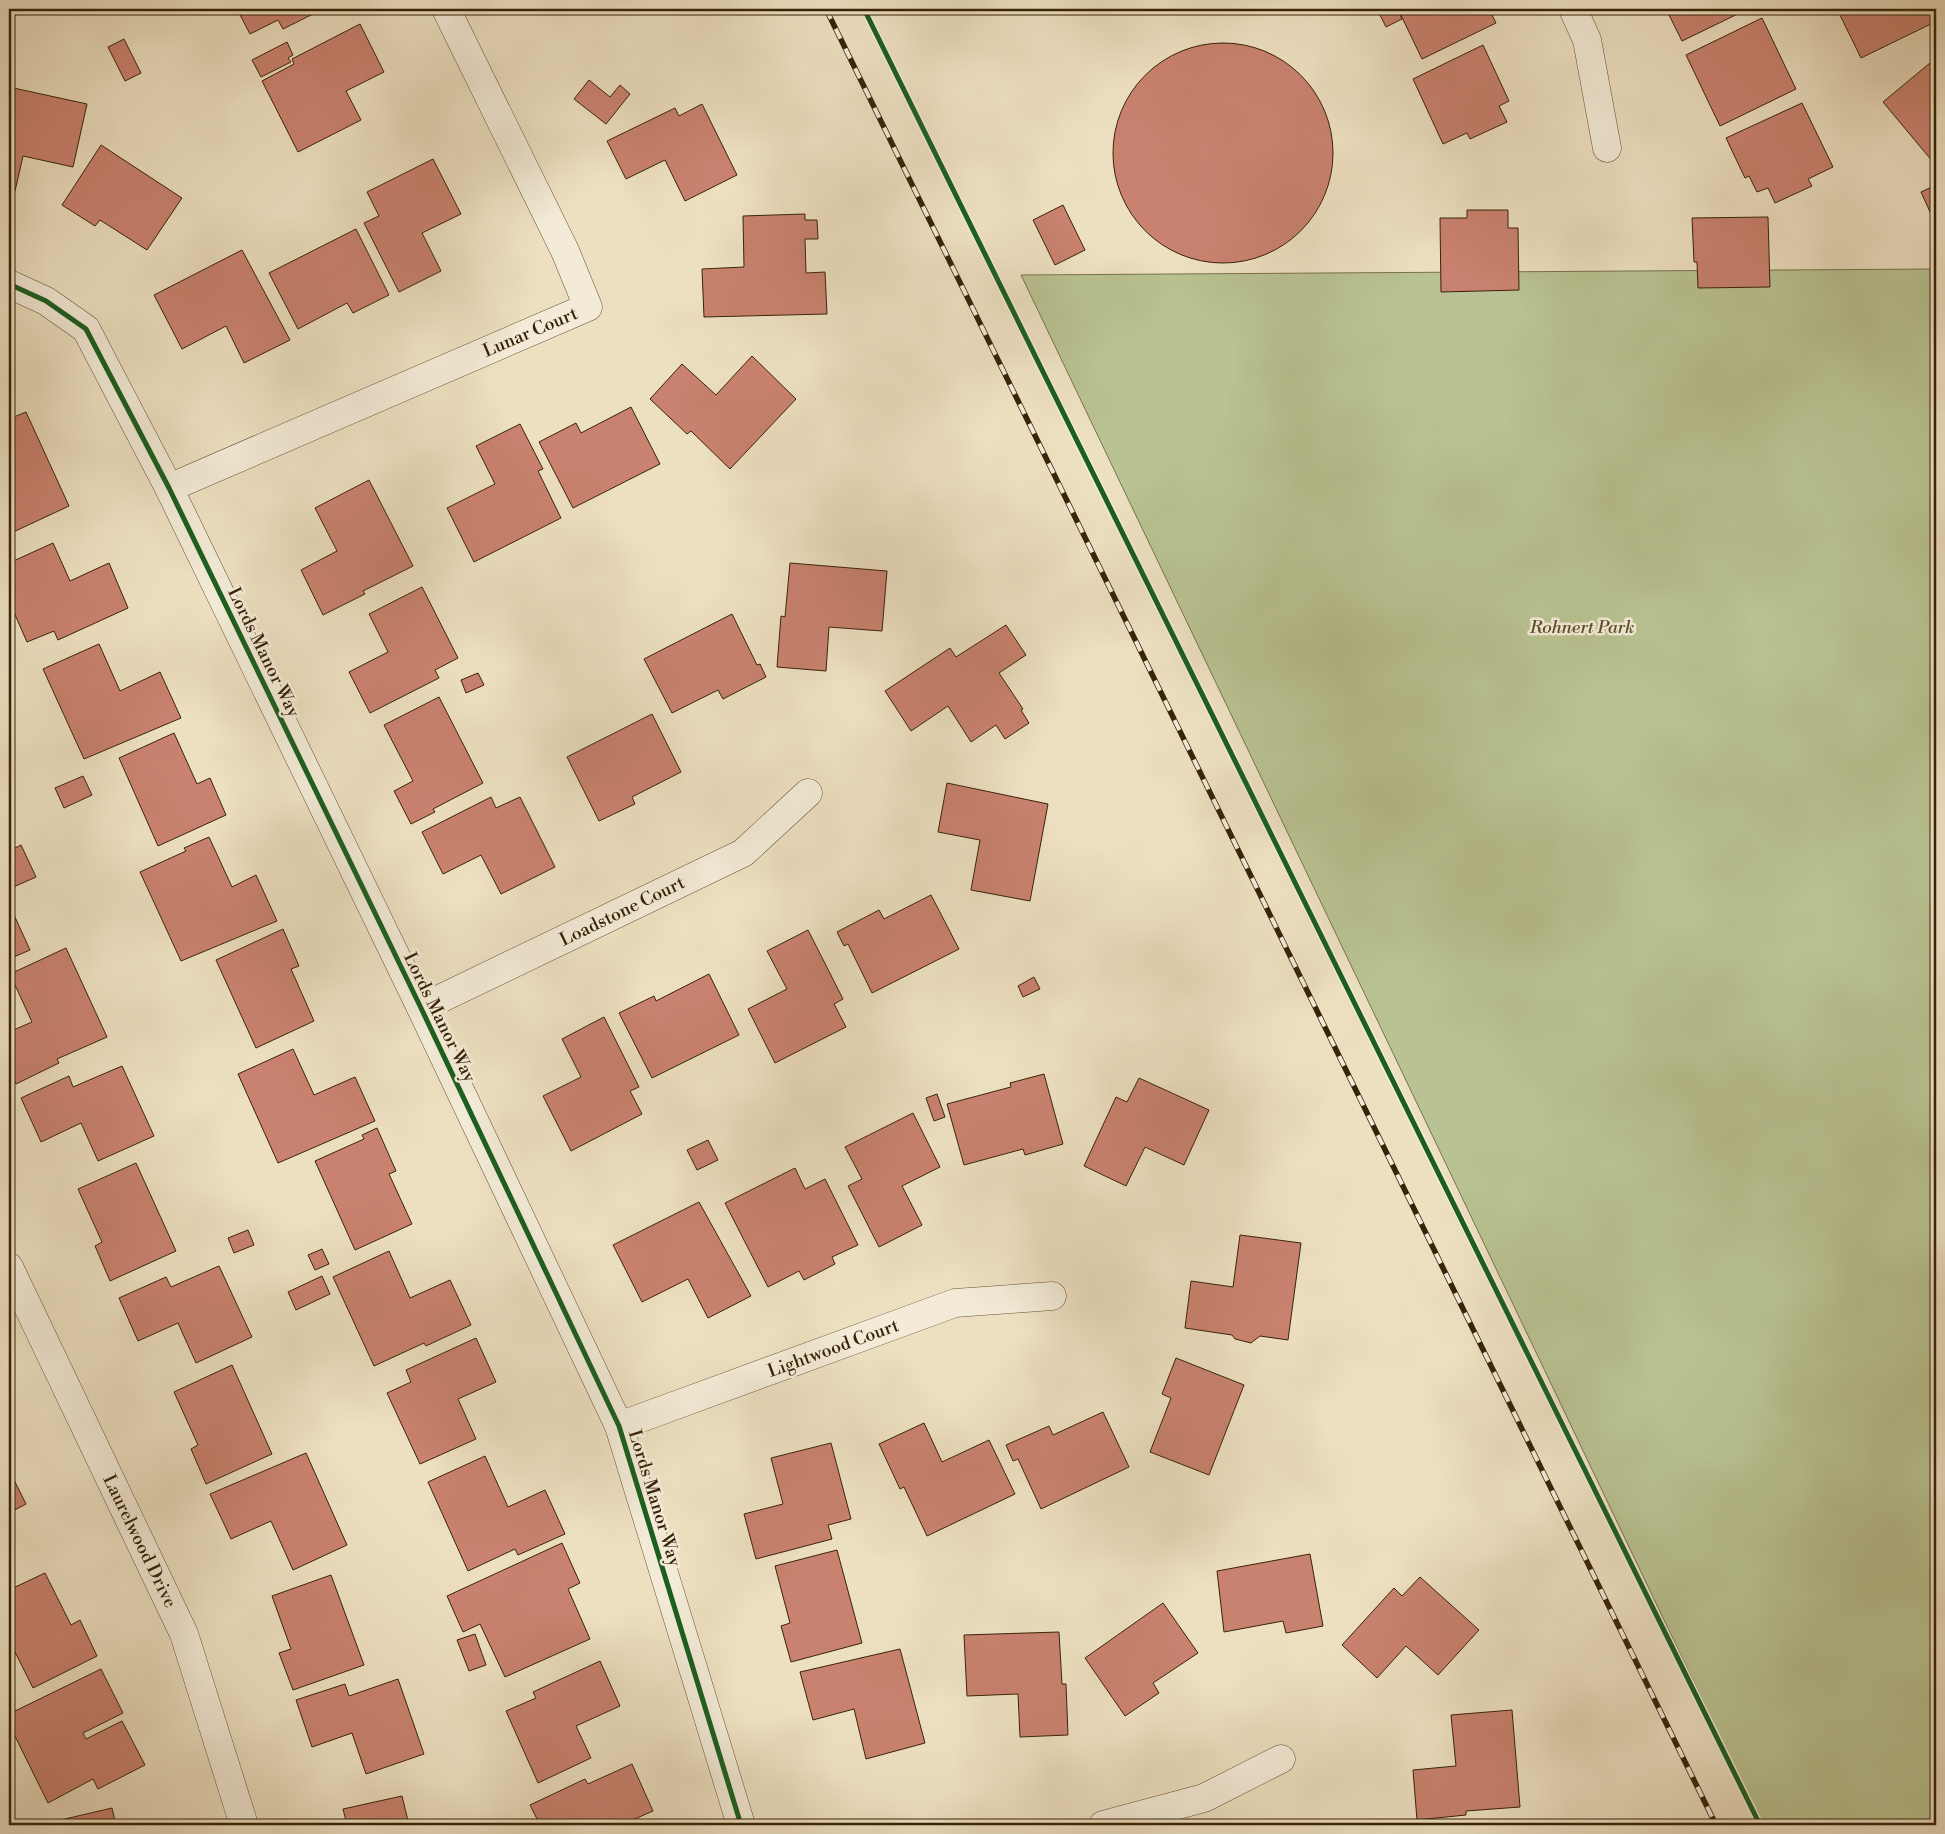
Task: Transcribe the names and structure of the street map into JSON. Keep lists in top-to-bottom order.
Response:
{
  "streets": {
    "street": [
      "Lunar Court",
      "Lords Manor Way",
      "Loadstone Court",
      "Lightwood Court",
      "Laurelwood Drive"
    ]
  },
  "crossings": [
    ["Lunar Court", "Lords Manor Way"],
    ["Lords Manor Way", "Loadstone Court"],
    ["Lords Manor Way", "Lightwood Court"]
  ],
  "parks": ["Rohnert Park"]
}
